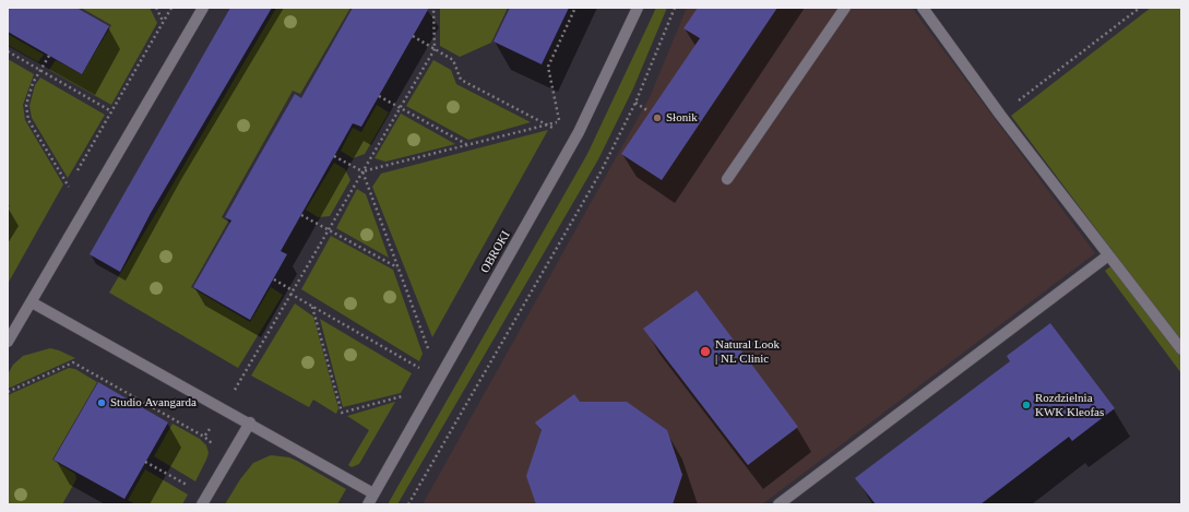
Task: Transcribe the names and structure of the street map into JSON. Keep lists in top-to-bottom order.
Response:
{
  "streets": {
    "street": ["OBROKI"]
  },
  "places": [
    "Słonik",
    "Natural Look | NL Clinic",
    "Studio Avangarda",
    "Rozdzielnia KWK Kleofas"
  ]
}
